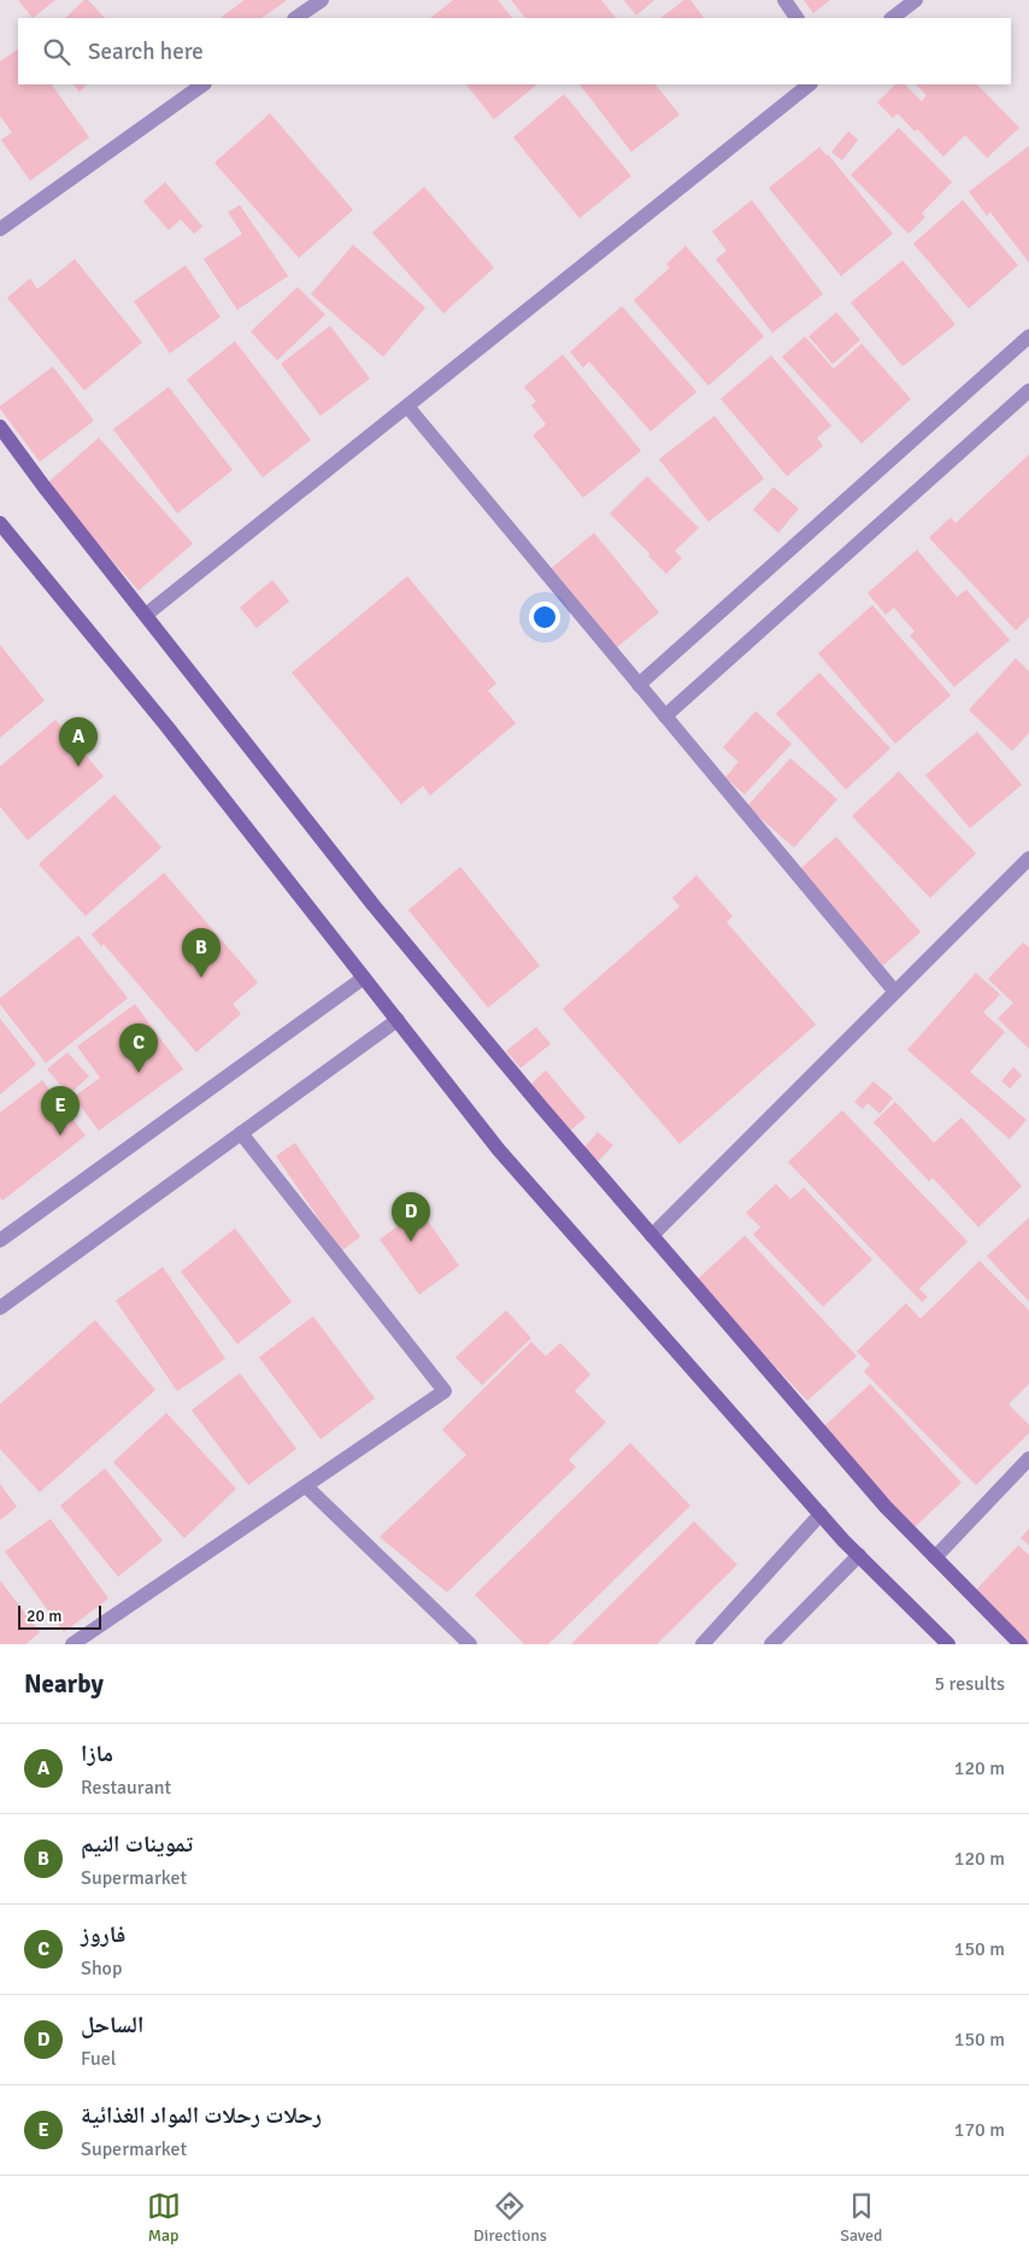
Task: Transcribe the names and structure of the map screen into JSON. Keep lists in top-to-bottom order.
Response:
{
  "scale_bar": "20 m",
  "page": {
    "search": "Search here",
    "pins": [
      "A",
      "B",
      "C",
      "E",
      "D"
    ],
    "scale": "20 m",
    "heading": ["Nearby", "5 results"],
    "list": [
      {
        "mark": "A",
        "name": "مازا",
        "note": "Restaurant",
        "value": "120 m"
      },
      {
        "mark": "B",
        "name": "تموينات النيم",
        "note": "Supermarket",
        "value": "120 m"
      },
      {
        "mark": "C",
        "name": "فاروز",
        "note": "Shop",
        "value": "150 m"
      },
      {
        "mark": "D",
        "name": "الساحل",
        "note": "Fuel",
        "value": "150 m"
      },
      {
        "mark": "E",
        "name": "رحلات رحلات المواد الغذائية",
        "note": "Supermarket",
        "value": "170 m"
      }
    ],
    "nav": ["Map", "Directions", "Saved"]
  }
}
